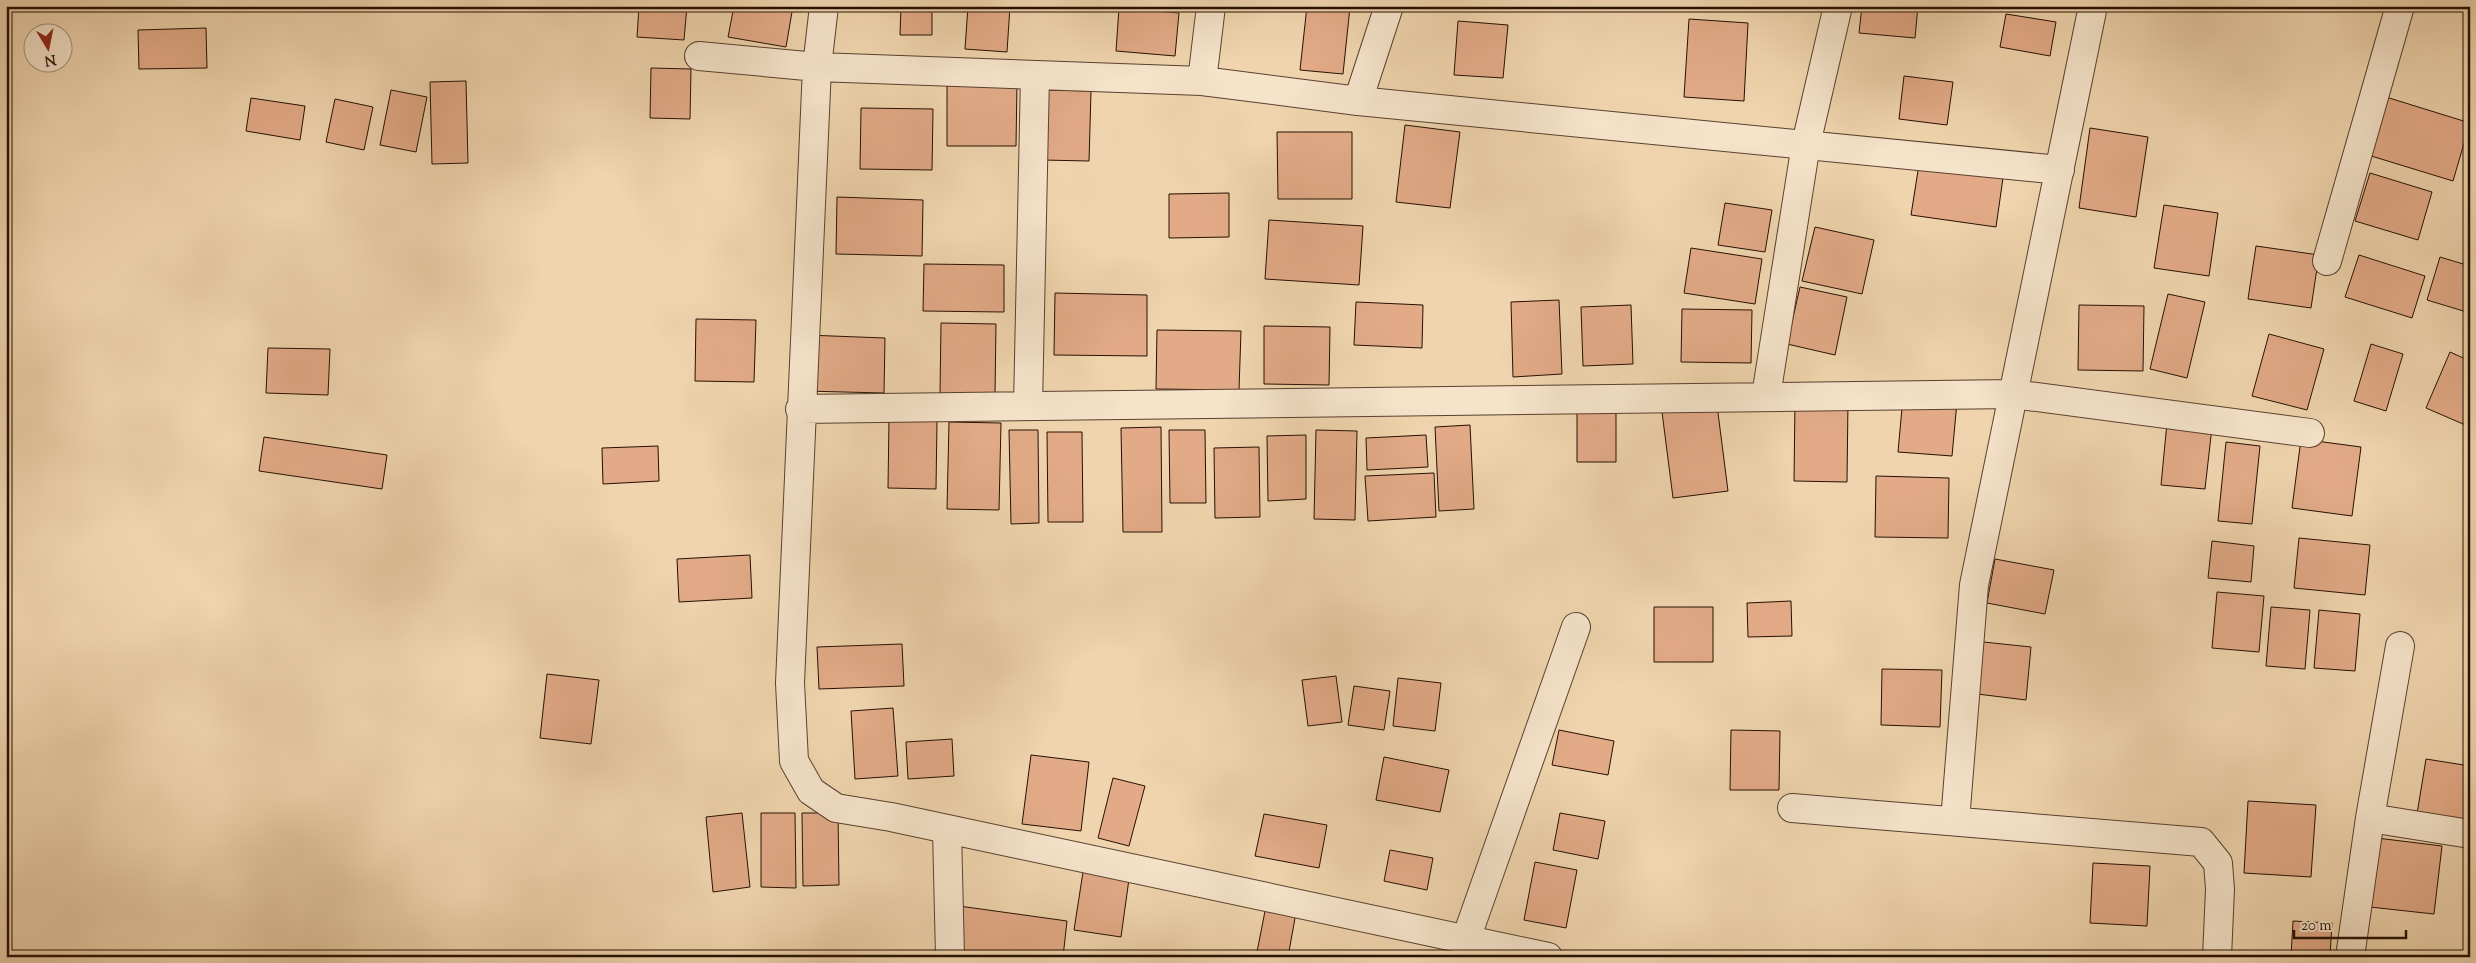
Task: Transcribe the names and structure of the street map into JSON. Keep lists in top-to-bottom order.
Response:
{
  "scale_bar": "20 m",
  "north": "bottom"
}
